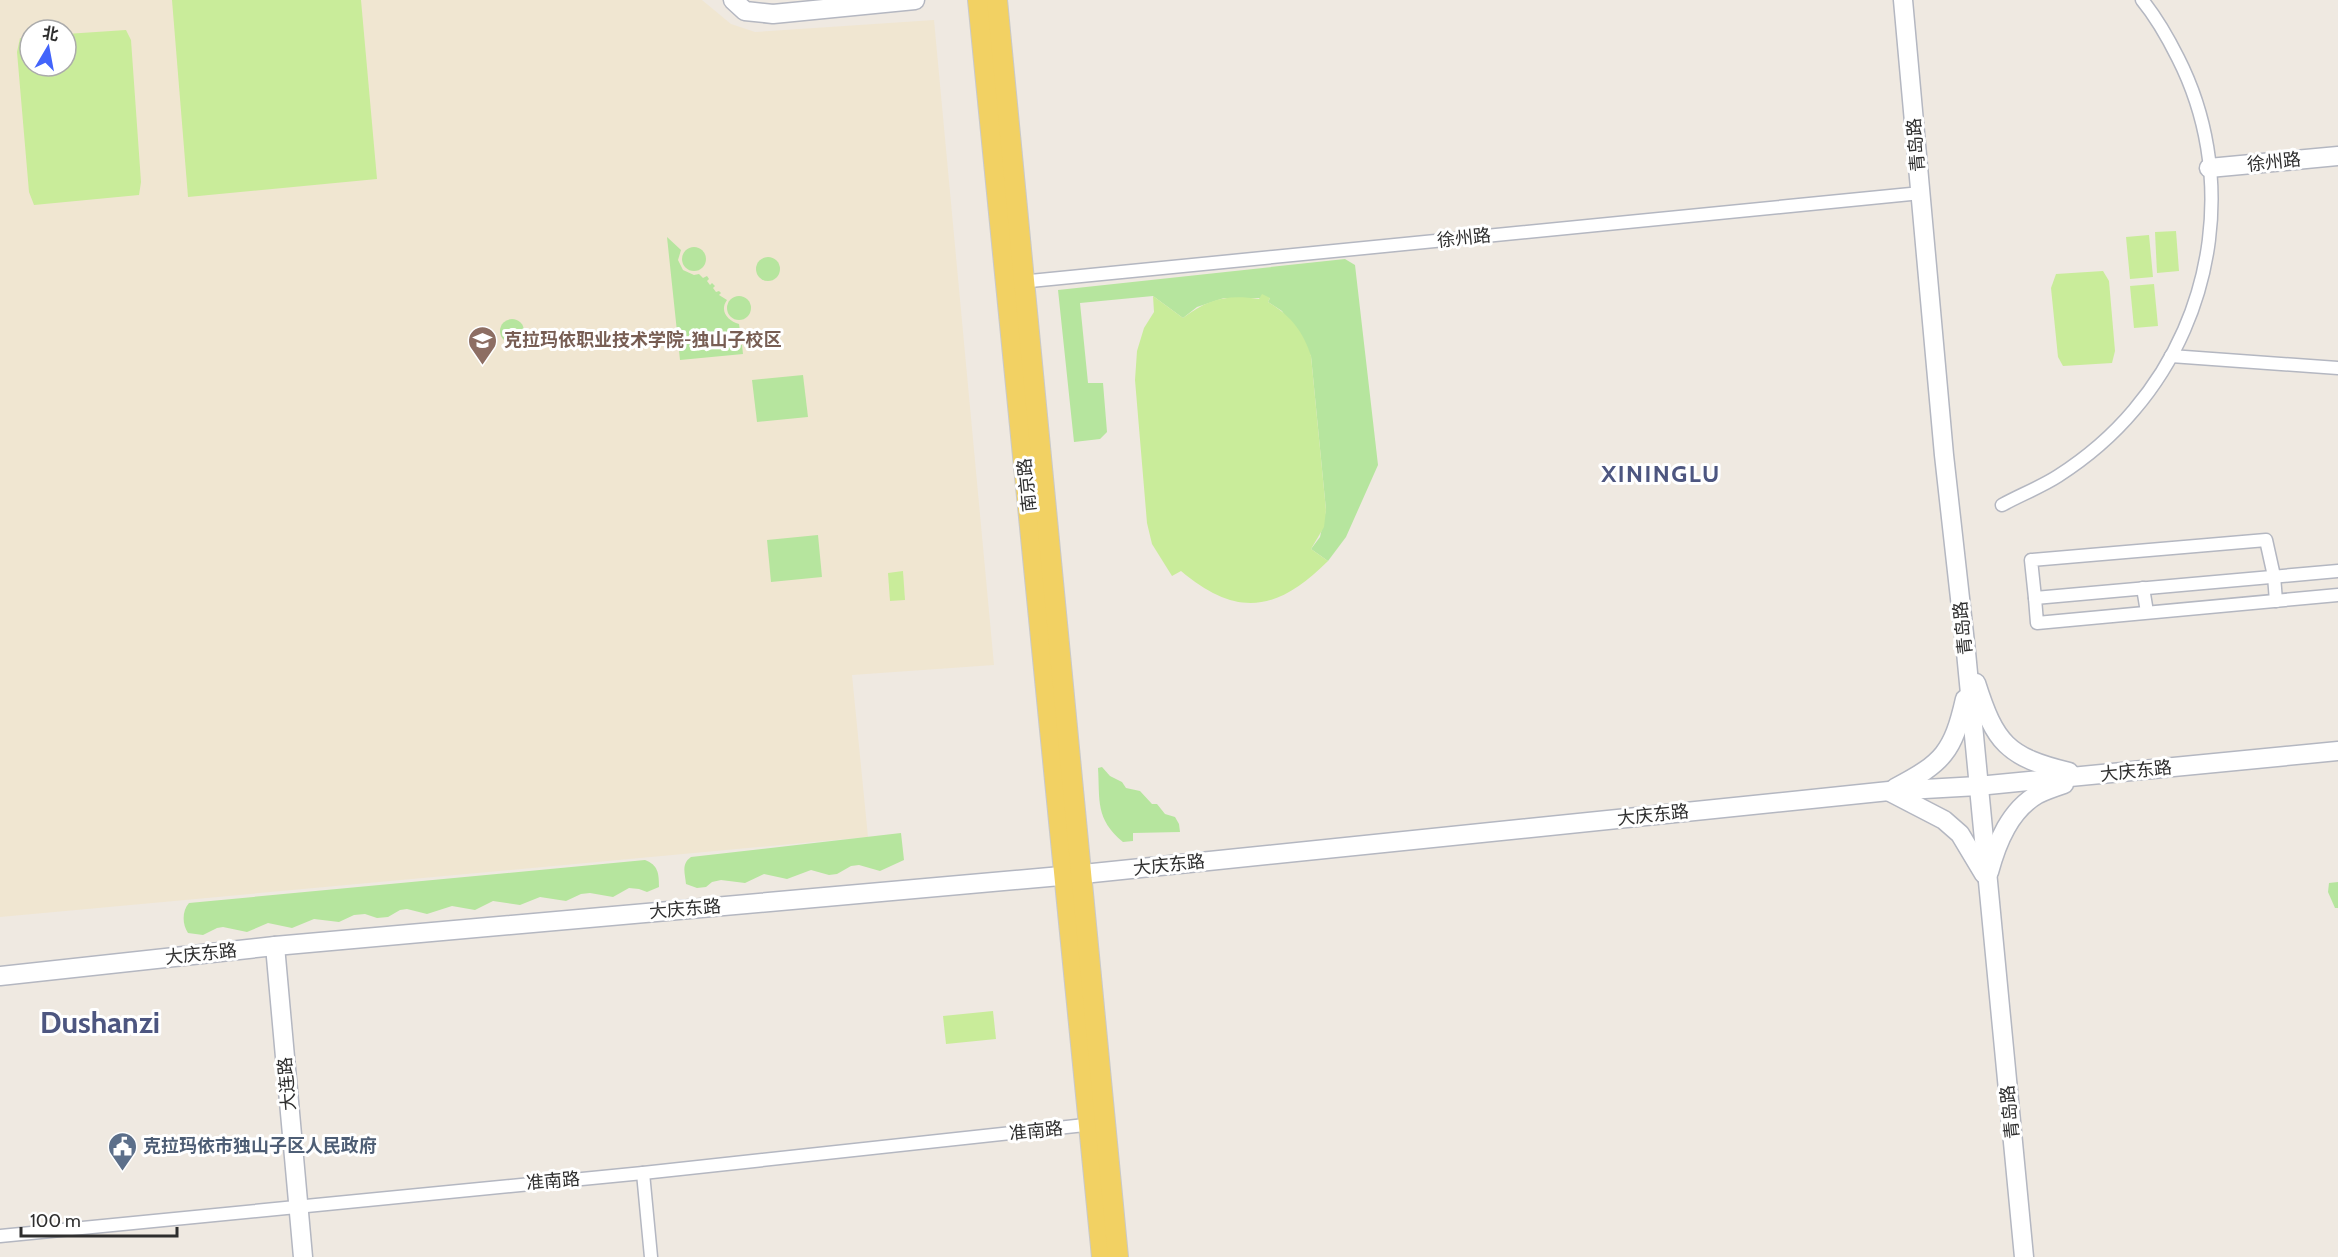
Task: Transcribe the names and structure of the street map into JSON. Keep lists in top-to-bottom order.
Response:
{
  "streets": {
    "main road": ["南京路"],
    "street": [
      "青岛路",
      "徐州路",
      "大庆东路",
      "大连路",
      "准南路"
    ]
  },
  "crossings": [
    ["青岛路", "徐州路"],
    ["青岛路", "大庆东路"],
    ["徐州路", "南京路"],
    ["南京路", "大庆东路"],
    ["南京路", "准南路"],
    ["大庆东路", "大连路"],
    ["大连路", "准南路"]
  ],
  "districts": ["XININGLU", "Dushanzi"],
  "places": {
    "school or university": ["克拉玛依职业技术学院-独山子校区"],
    "public building": ["克拉玛依市独山子区人民政府"]
  },
  "scale_bar": "100 m",
  "north": "top"
}
